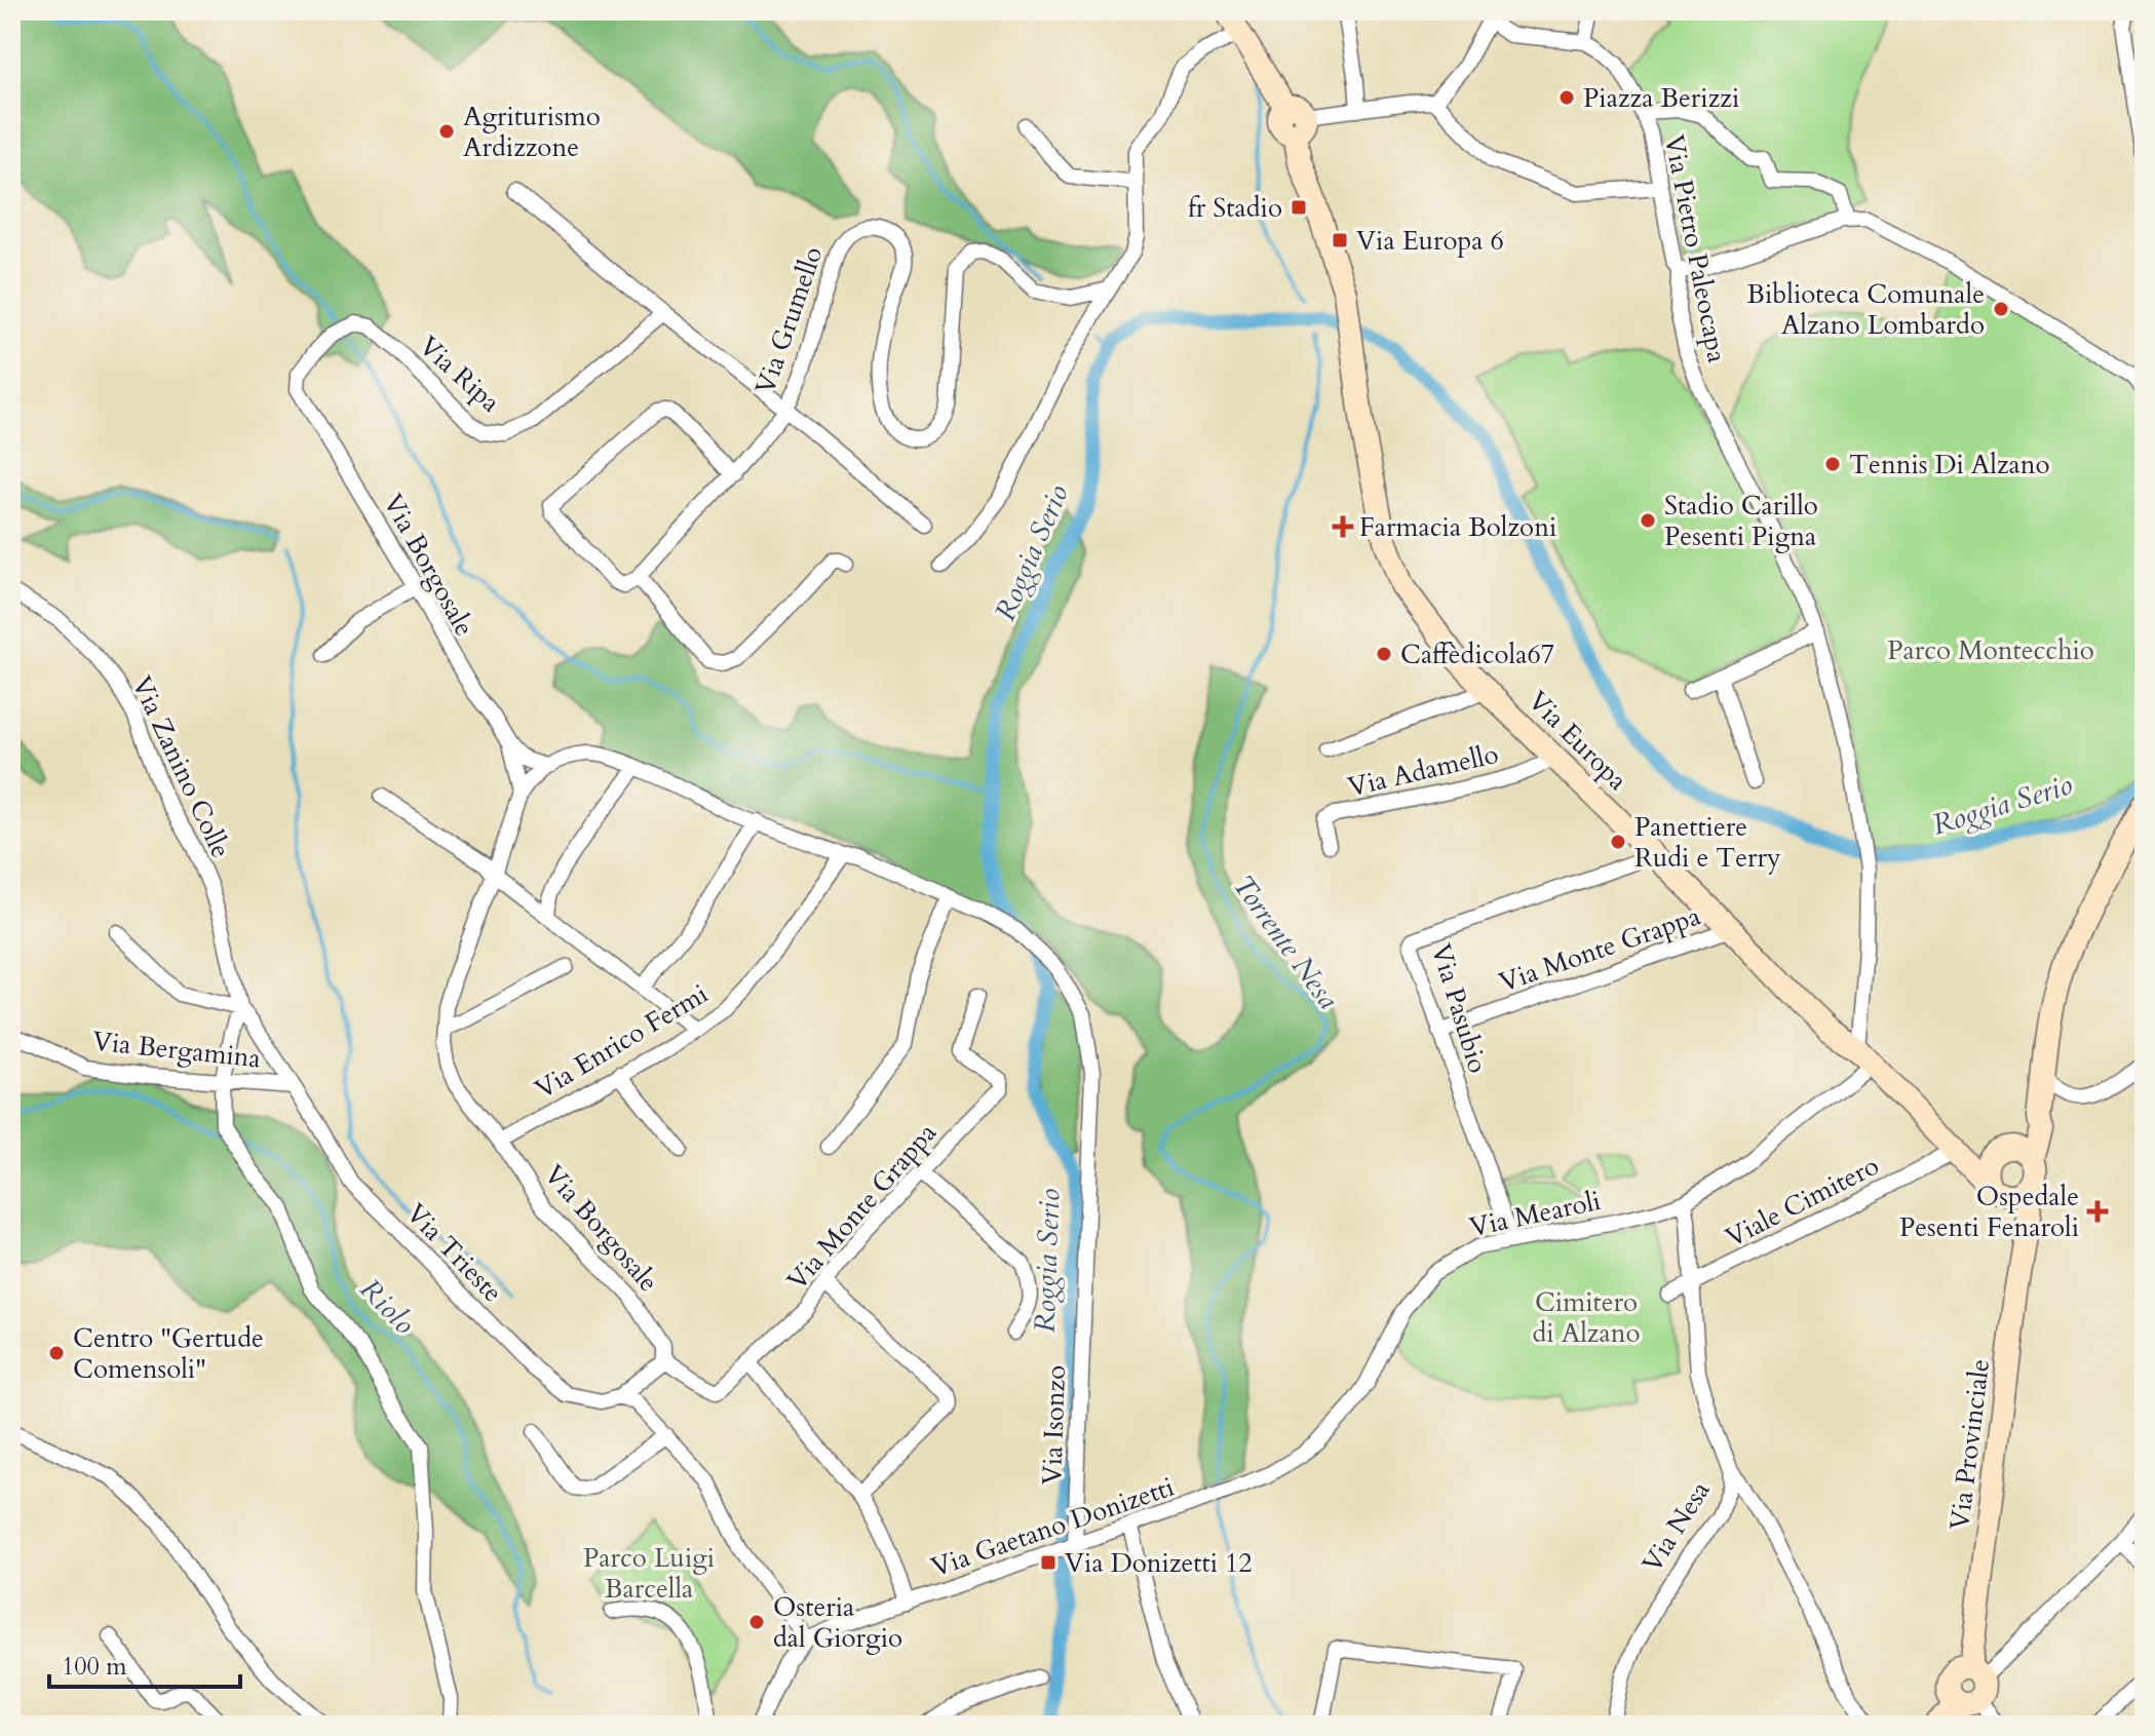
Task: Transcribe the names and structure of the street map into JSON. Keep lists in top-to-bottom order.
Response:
{
  "streets": {
    "street": [
      "Via Pietro Paleocapa",
      "Via Grumello",
      "Via Ripa",
      "Via Borgosale",
      "Via Europa",
      "Via Zanino Colle",
      "Via Adamello",
      "Via Monte Grappa",
      "Via Pasubio",
      "Via Enrico Fermi",
      "Via Bergamina",
      "Viale Cimitero",
      "Via Mearoli",
      "Via Trieste",
      "Via Isonzo",
      "Via Provinciale",
      "Via Gaetano Donizetti",
      "Via Nesa"
    ]
  },
  "crossings": [
    ["Via Pietro Paleocapa", "Via Europa"],
    ["Via Pietro Paleocapa", "Via Mearoli"],
    ["Via Ripa", "Via Borgosale"],
    ["Via Borgosale", "Via Monte Grappa"],
    ["Via Borgosale", "Via Enrico Fermi"],
    ["Via Europa", "Via Adamello"],
    ["Via Europa", "Via Monte Grappa"],
    ["Via Europa", "Via Pasubio"],
    ["Via Europa", "Viale Cimitero"],
    ["Via Europa", "Via Mearoli"],
    ["Via Europa", "Via Provinciale"],
    ["Via Zanino Colle", "Via Bergamina"],
    ["Via Zanino Colle", "Via Trieste"],
    ["Via Monte Grappa", "Via Pasubio"],
    ["Via Pasubio", "Via Mearoli"],
    ["Via Bergamina", "Via Trieste"],
    ["Viale Cimitero", "Via Nesa"],
    ["Via Mearoli", "Via Gaetano Donizetti"],
    ["Via Mearoli", "Via Nesa"],
    ["Via Isonzo", "Via Gaetano Donizetti"]
  ],
  "water": ["Roggia Serio", "Torrente Nesa", "Riolo"],
  "parks": ["Parco Montecchio", "Cimitero di Alzano", "Parco Luigi Barcella"],
  "places": {
    "other": [
      "Piazza Berizzi",
      "Agriturismo Ardizzone",
      "Biblioteca Comunale Alzano Lombardo",
      "Tennis Di Alzano",
      "Stadio Carillo Pesenti Pigna",
      "Caffèdicola67",
      "Panettiere Rudi e Terry",
      "Centro \"Gertude Comensoli\"",
      "Osteria dal Giorgio"
    ],
    "transit": ["fr Stadio", "Via Europa 6", "Via Donizetti 12"],
    "health": ["Farmacia Bolzoni", "Ospedale Pesenti Fenaroli"]
  },
  "scale_bar": "100 m"
}
